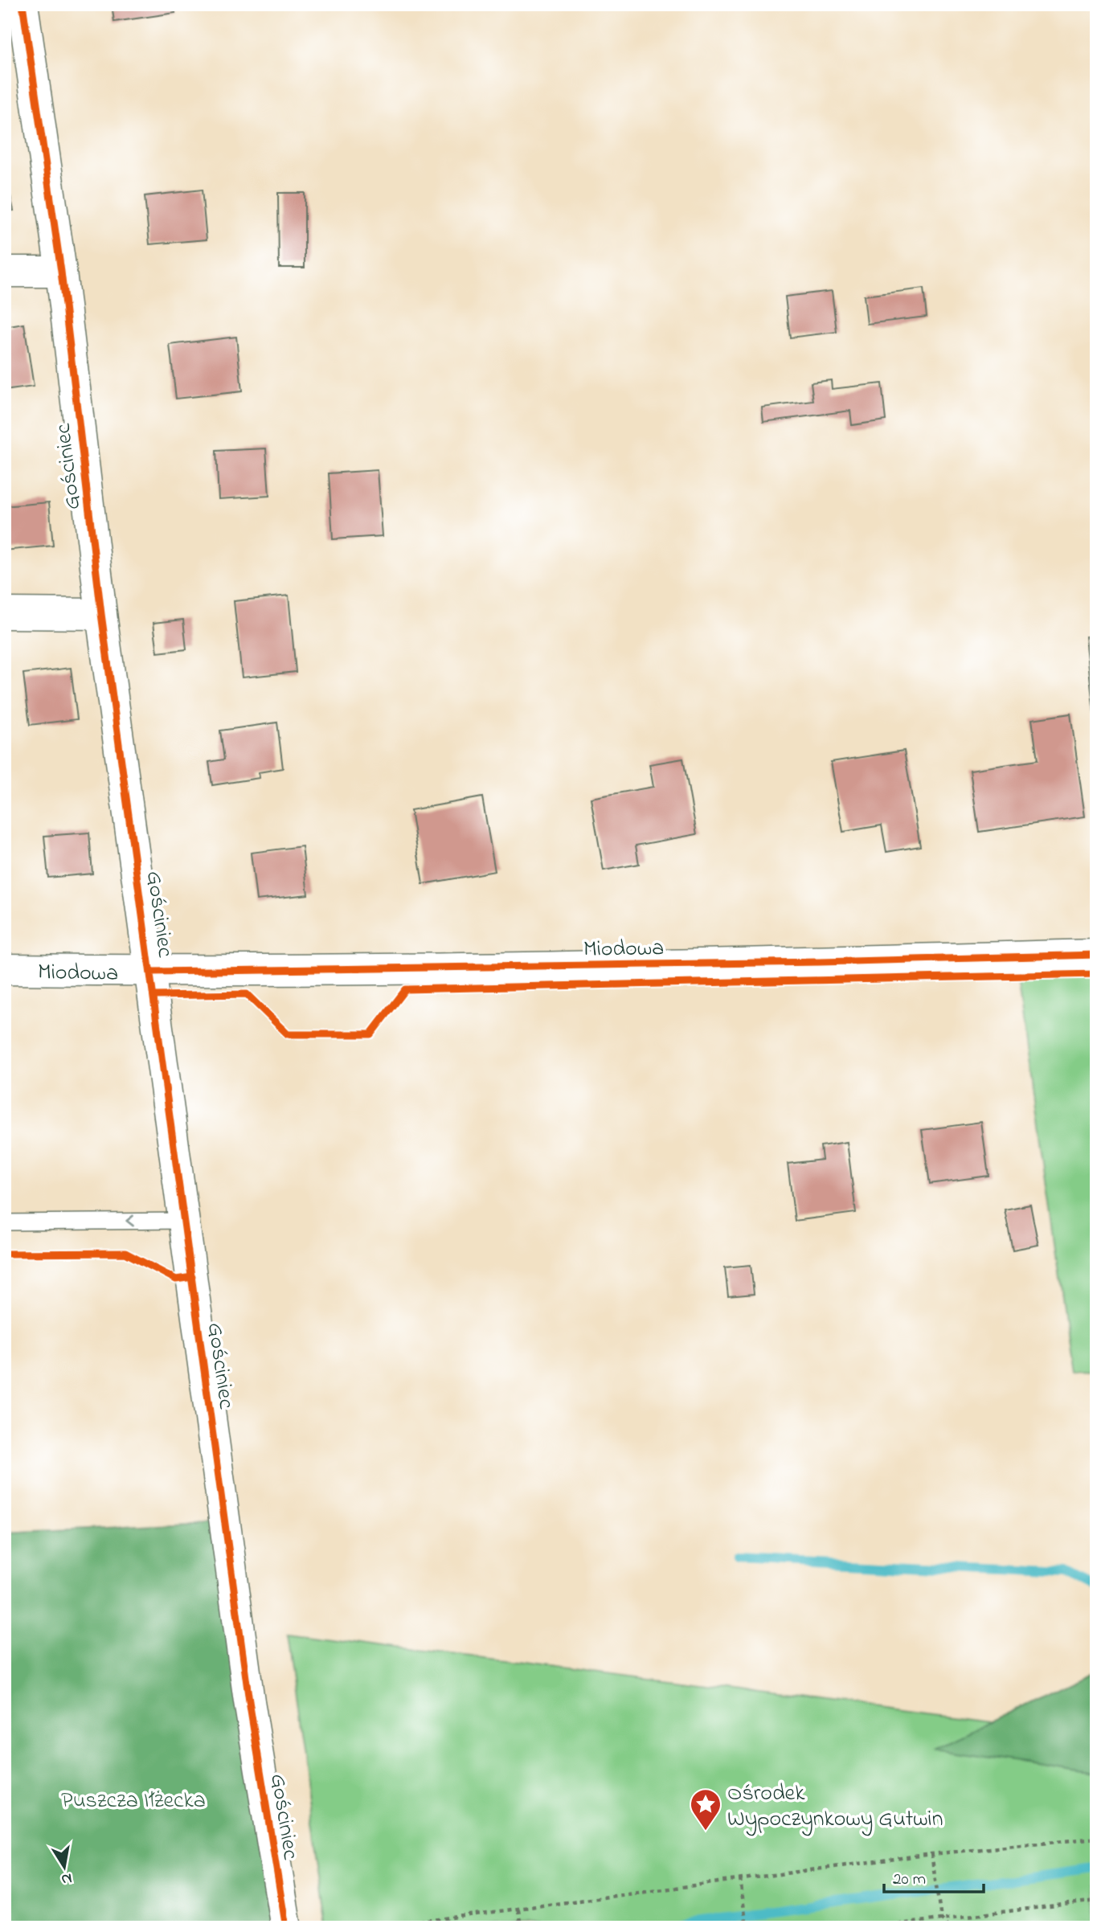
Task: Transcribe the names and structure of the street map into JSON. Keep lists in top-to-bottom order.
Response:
{
  "streets": {
    "street": ["Gościniec", "Miodowa"]
  },
  "crossings": [
    ["Gościniec", "Miodowa"]
  ],
  "parks": ["Puszcza Iłżecka"],
  "places": {
    "place": ["Ośrodek Wypoczynkowy Gutwin"]
  },
  "scale_bar": "20 m",
  "north": "bottom"
}
